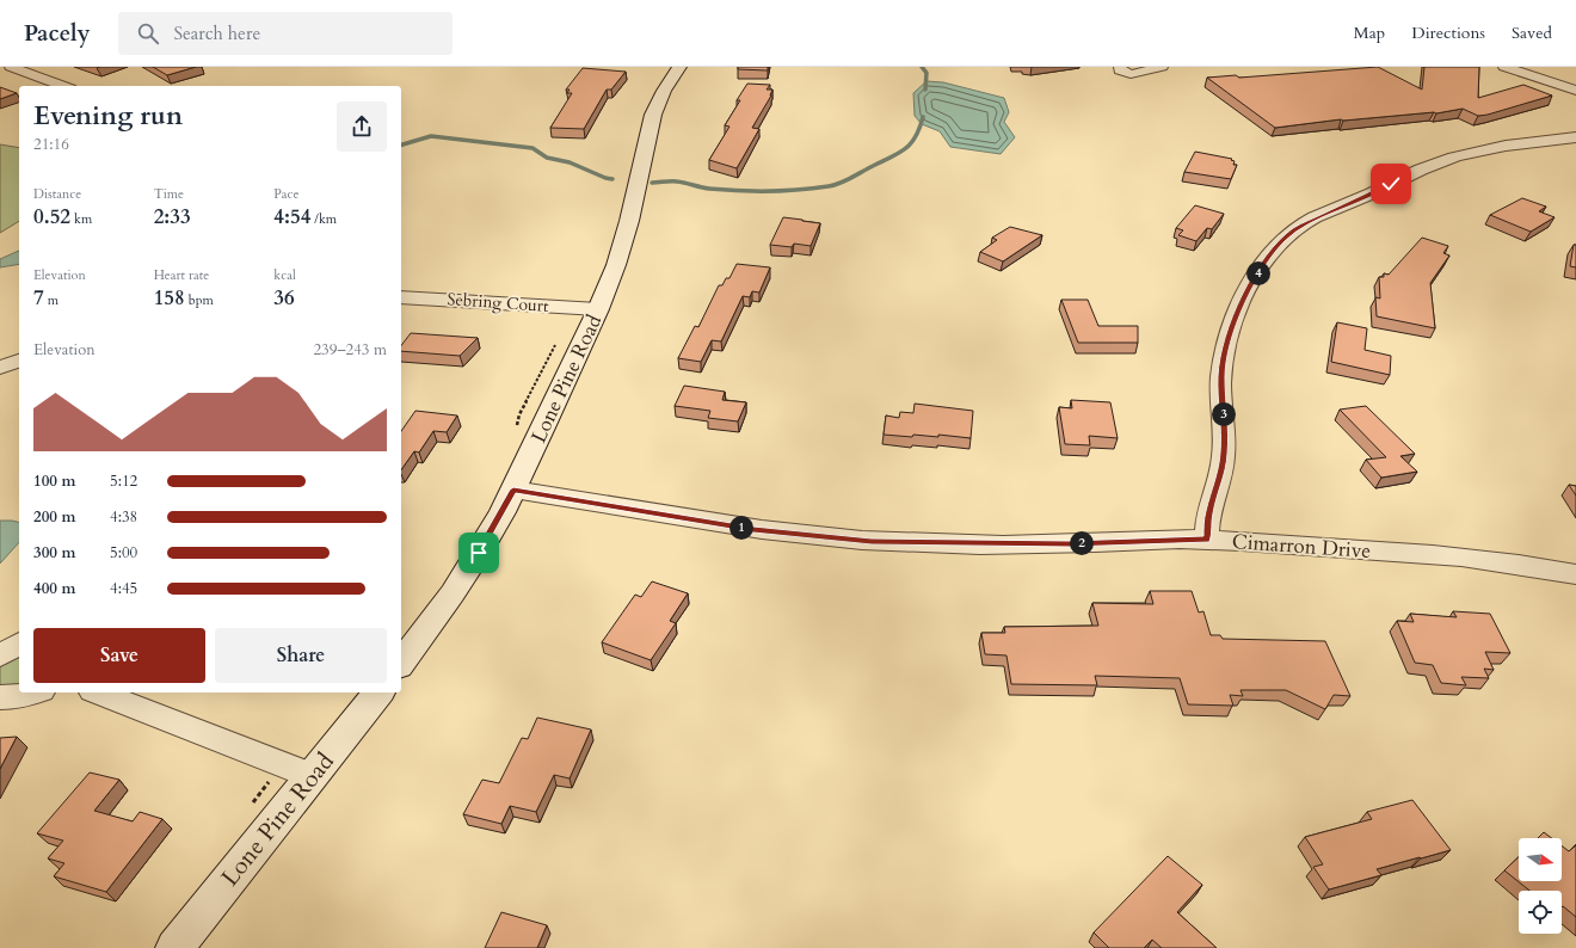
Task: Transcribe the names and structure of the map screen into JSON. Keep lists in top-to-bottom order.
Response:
{
  "streets": {
    "street": ["Sebring Court", "Lone Pine Road", "Cimarron Drive"]
  },
  "crossings": [
    ["Sebring Court", "Lone Pine Road"],
    ["Lone Pine Road", "Cimarron Drive"]
  ],
  "north": "right",
  "page": {
    "header": "Pacely",
    "search": "Search here",
    "nav": ["Map", "Directions", "Saved"],
    "heading": ["Evening run", "21:16"],
    "stats": [
      ["Distance", "0.52 km"],
      ["Time", "2:33"],
      ["Pace", "4:54 /km"],
      ["Elevation", "7 m"],
      ["Heart rate", "158 bpm"],
      ["kcal", "36"]
    ],
    "pins": [
      "4",
      "3",
      "1",
      "2"
    ],
    "chart": ["Elevation", "239–243 m"],
    "list": [
      {
        "name": "100 m",
        "note": "5:12"
      },
      {
        "name": "200 m",
        "note": "4:38"
      },
      {
        "name": "300 m",
        "note": "5:00"
      },
      {
        "name": "400 m",
        "note": "4:45"
      }
    ],
    "buttons": ["Save", "Share"]
  }
}
